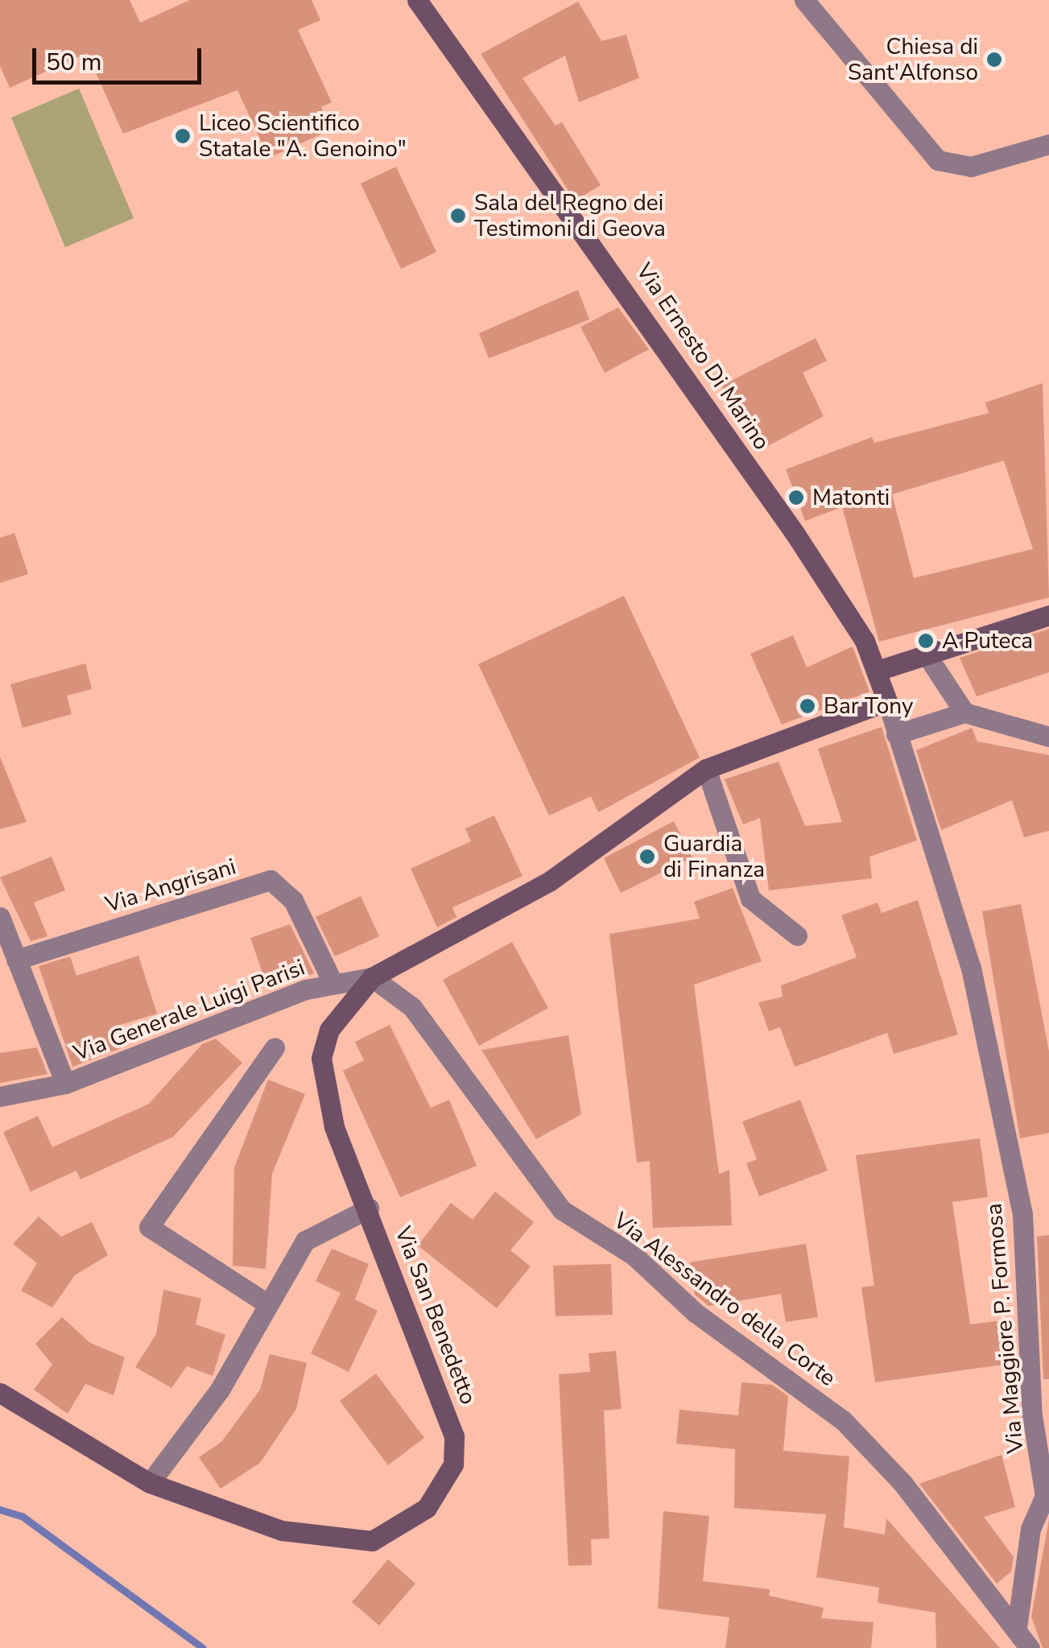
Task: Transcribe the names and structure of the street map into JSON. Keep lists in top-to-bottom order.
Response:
{
  "streets": {
    "street": [
      "Via Ernesto Di Marino",
      "Via Angrisani",
      "Via Generale Luigi Parisi",
      "Via Alessandro della Corte",
      "Via San Benedetto",
      "Via Maggiore P. Formosa"
    ]
  },
  "crossings": [
    ["Via Angrisani", "Via Generale Luigi Parisi"],
    ["Via Generale Luigi Parisi", "Via Alessandro della Corte"],
    ["Via Generale Luigi Parisi", "Via San Benedetto"],
    ["Via Generale Luigi Parisi", "Via Maggiore P. Formosa"],
    ["Via Alessandro della Corte", "Via San Benedetto"],
    ["Via Alessandro della Corte", "Via Maggiore P. Formosa"]
  ],
  "places": [
    "Chiesa di Sant'Alfonso",
    "Liceo Scientifico Statale \"A. Genoino\"",
    "Sala del Regno dei Testimoni di Geova",
    "Matonti",
    "A Puteca",
    "Bar Tony",
    "Guardia di Finanza"
  ],
  "scale_bar": "50 m"
}
